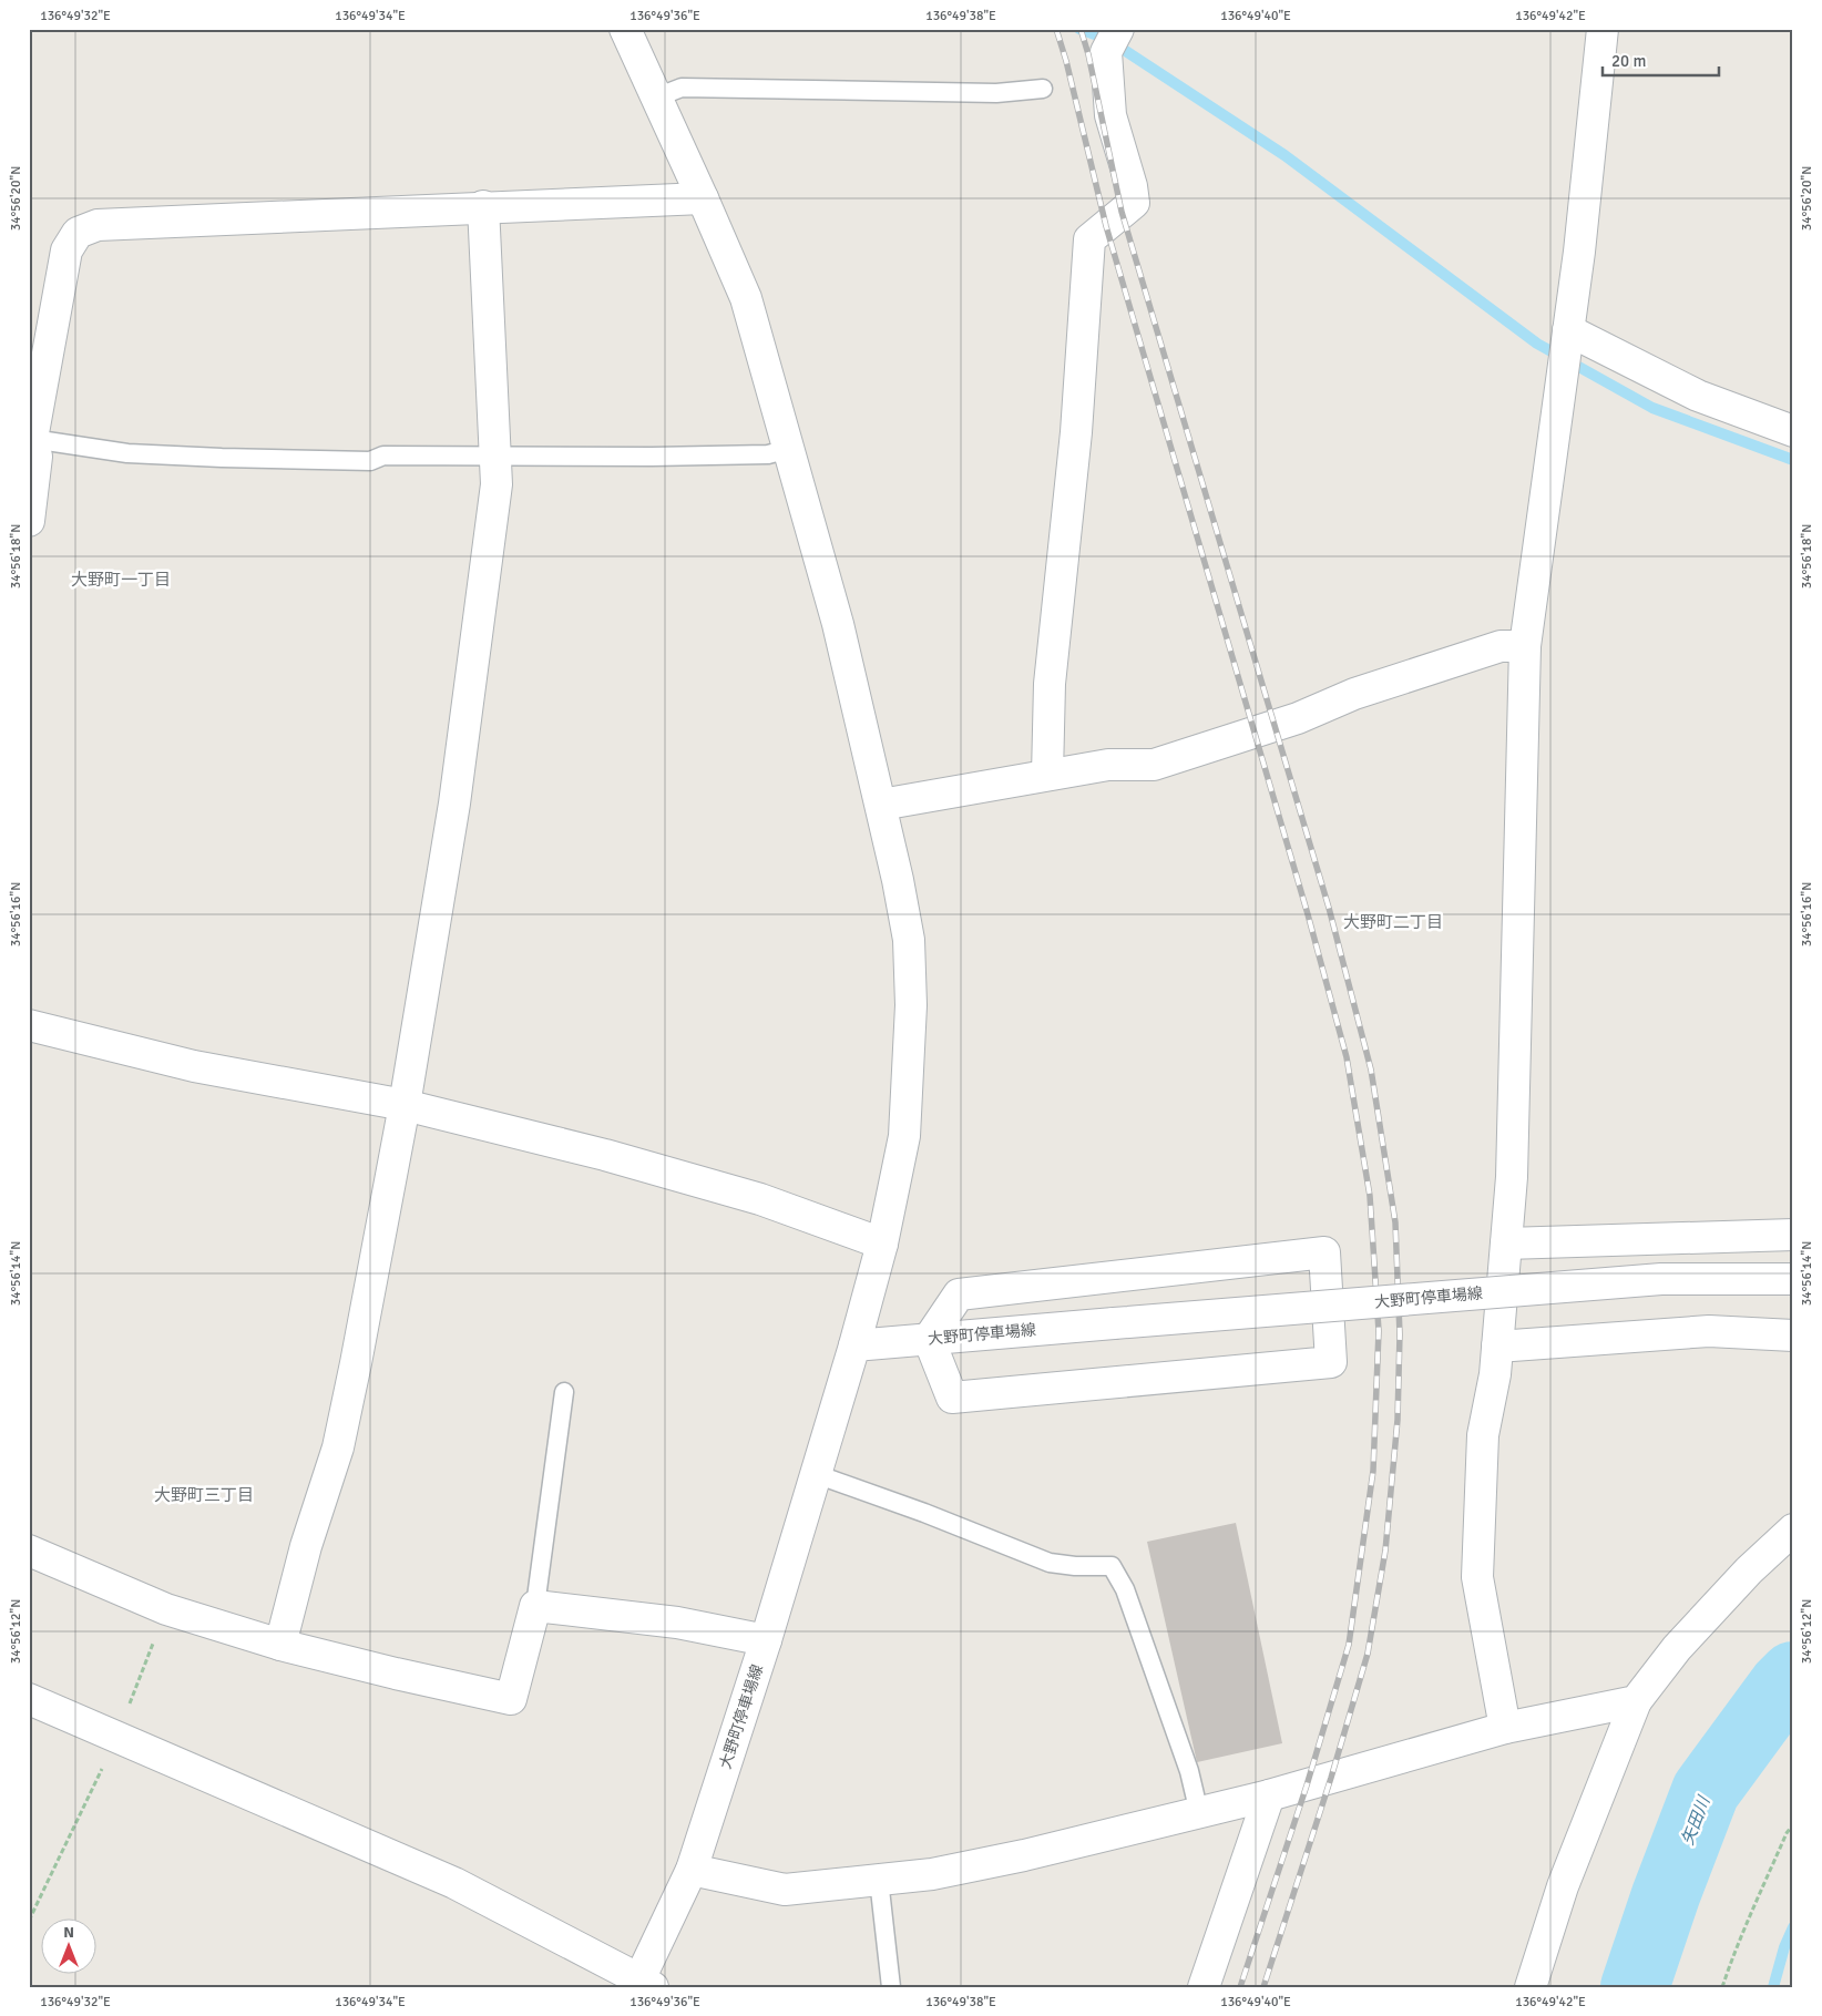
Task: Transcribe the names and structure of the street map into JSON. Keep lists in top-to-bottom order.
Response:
{
  "streets": {
    "street": ["大野町停車場線"]
  },
  "districts": ["大野町一丁目", "大野町二丁目", "大野町三丁目"],
  "water": ["矢田川"],
  "scale_bar": "20 m",
  "north": "top",
  "coordinates": [
    "136°49'32\"E",
    "136°49'34\"E",
    "136°49'36\"E",
    "136°49'38\"E",
    "136°49'40\"E",
    "136°49'42\"E",
    "34°56'20\"N",
    "34°56'18\"N",
    "34°56'16\"N",
    "34°56'14\"N",
    "34°56'12\"N"
  ]
}
